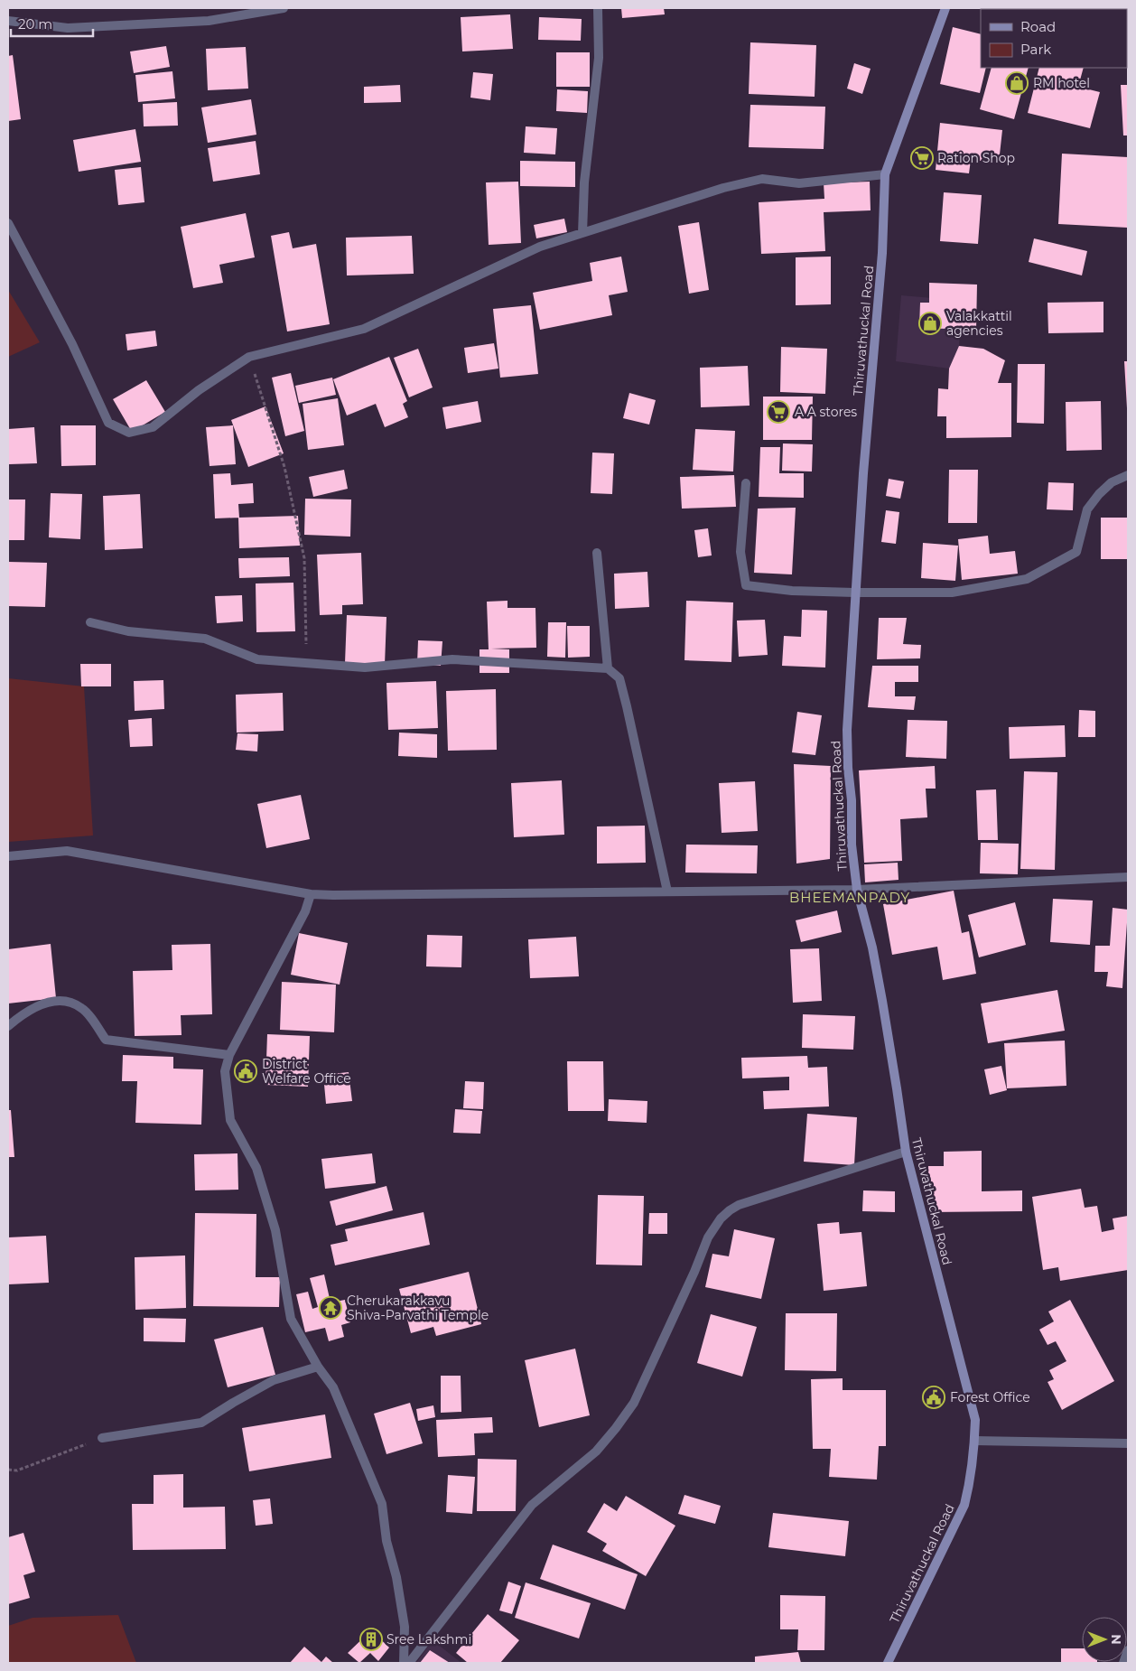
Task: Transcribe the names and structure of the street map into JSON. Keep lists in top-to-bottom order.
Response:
{
  "streets": {
    "main road": ["Thiruvathuckal Road"]
  },
  "districts": ["BHEEMANPADY"],
  "places": {
    "shop": ["RM hotel", "Valakkattil agencies"],
    "supermarket": ["Ration Shop", "A A stores"],
    "public building": ["District Welfare Office", "Forest Office"],
    "temple": ["Cherukarakkavu Shiva-Parvathi Temple"],
    "building": ["Sree Lakshmi"]
  },
  "legend": ["Road", "Park"],
  "scale_bar": "20 m",
  "north": "right"
}
